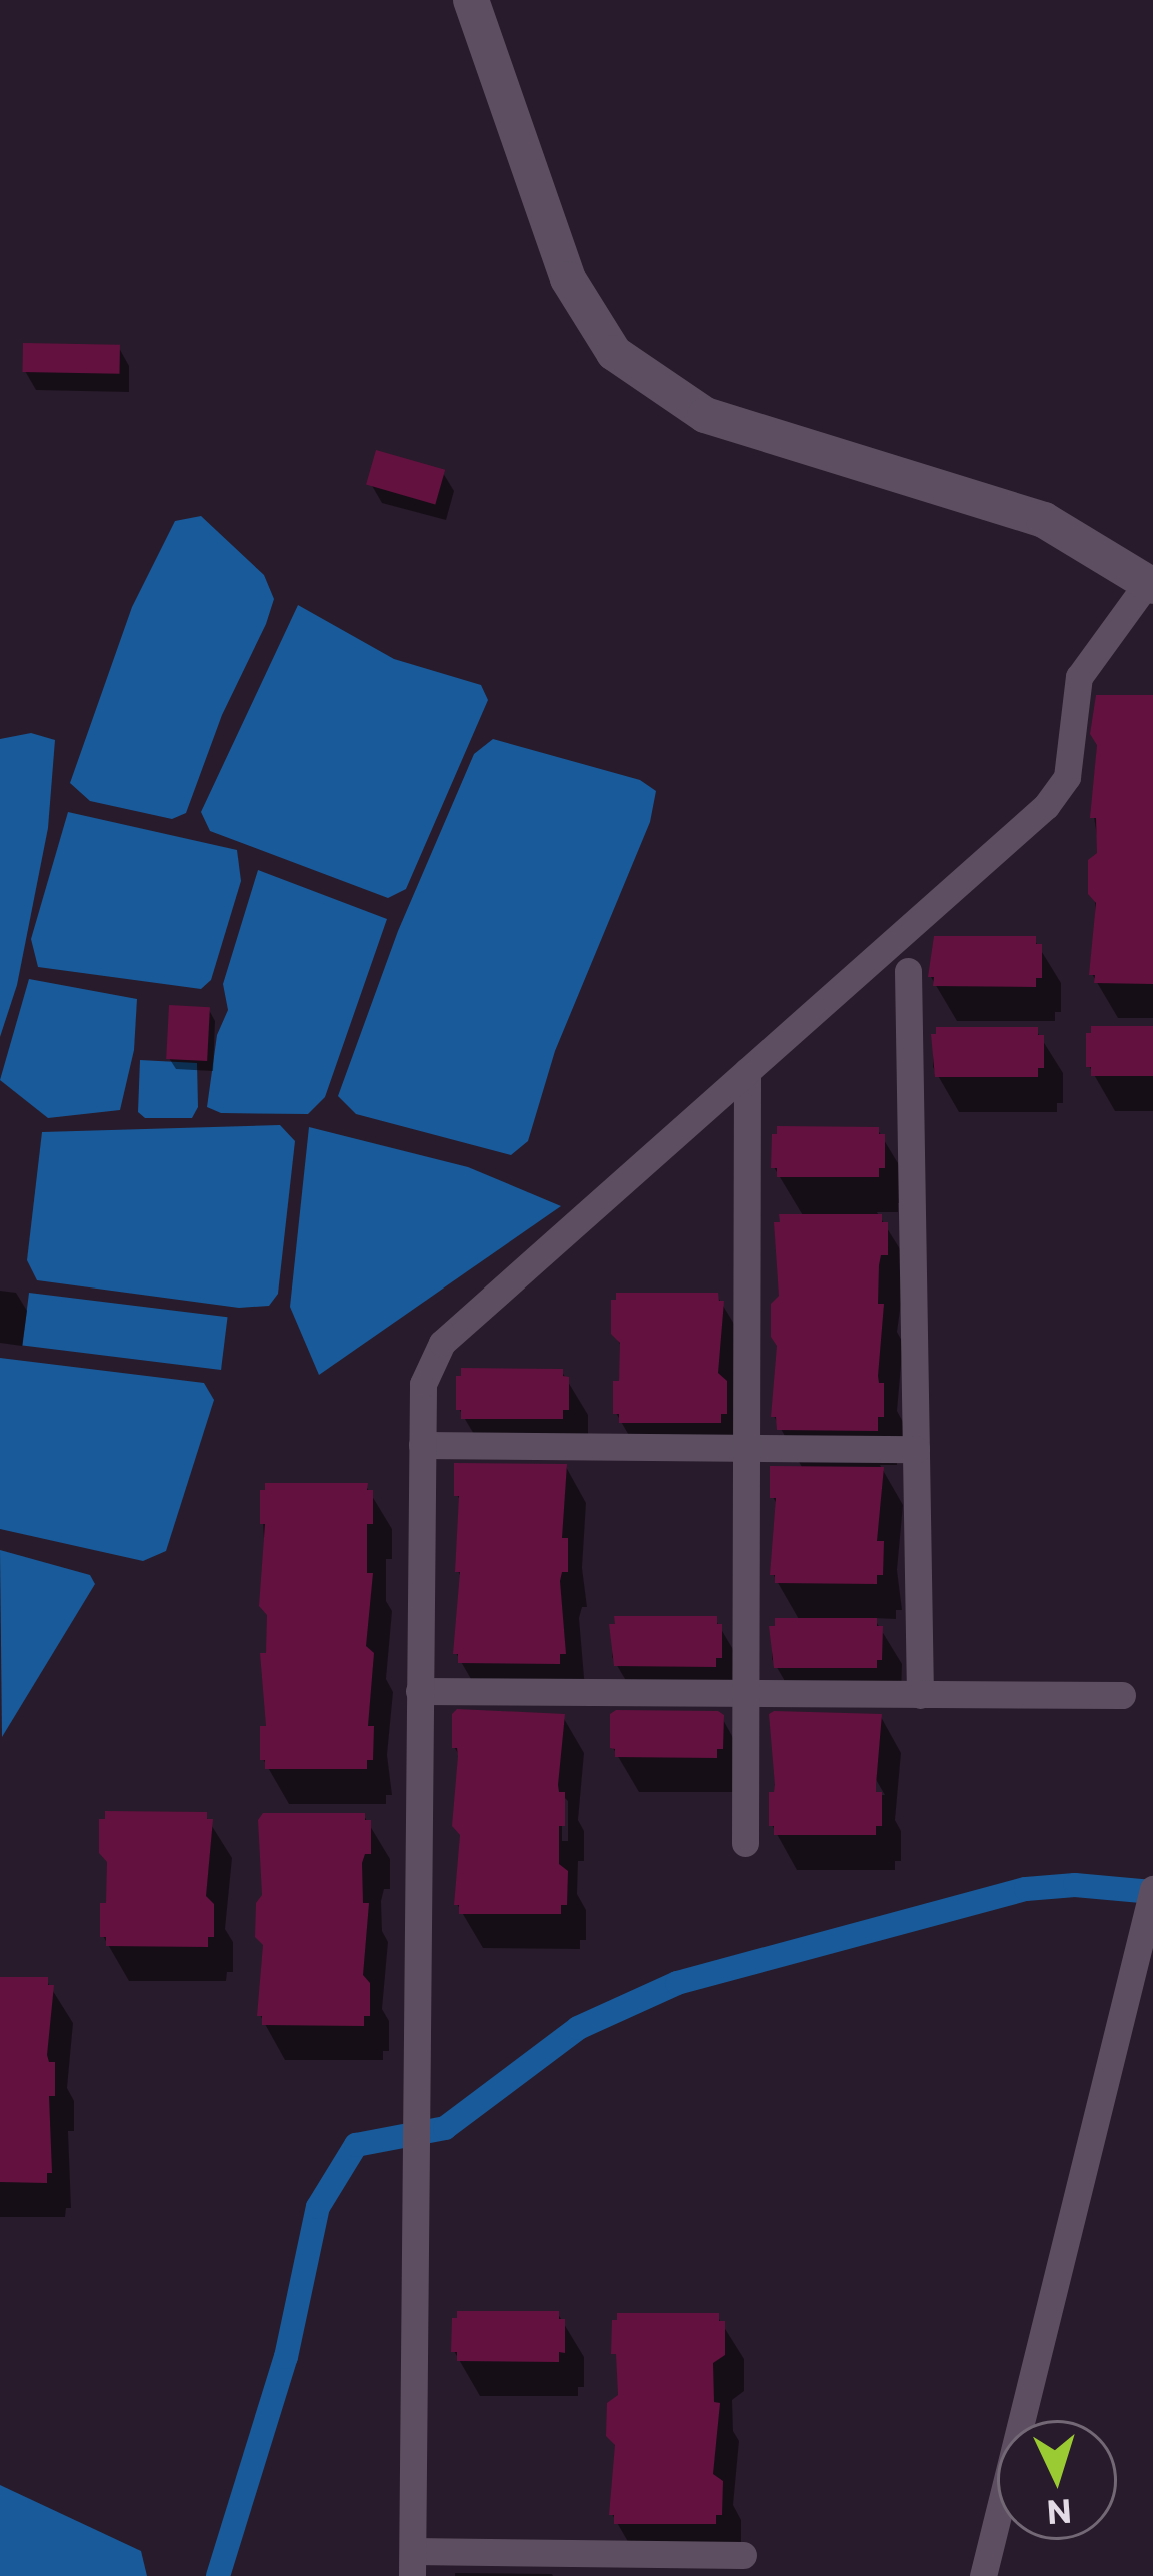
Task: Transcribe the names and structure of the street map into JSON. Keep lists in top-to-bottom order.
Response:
{
  "north": "bottom"
}
